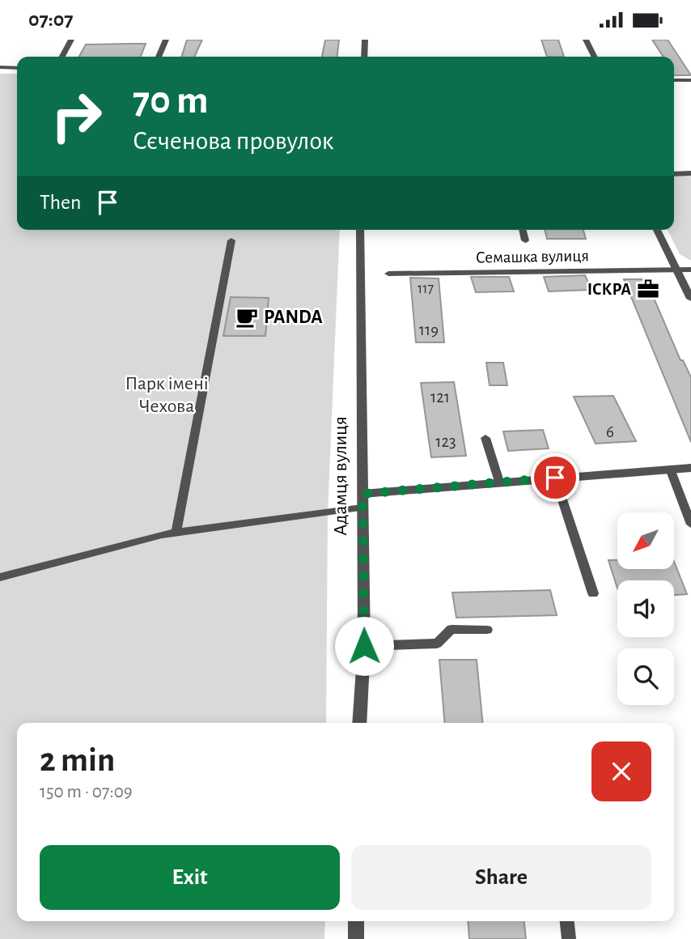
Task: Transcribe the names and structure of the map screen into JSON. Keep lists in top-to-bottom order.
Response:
{
  "streets": {
    "street": ["Адамця вулиця"],
    "lane": ["Семашка вулиця"]
  },
  "parks": ["Парк імені Чехова"],
  "places": {
    "office": ["ІСКРА"],
    "cafe": ["PANDA"]
  },
  "house_numbers": [
    "117",
    "119",
    "121",
    "6",
    "123"
  ],
  "north": "bottom left",
  "page": {
    "status": "07:07",
    "turn": ["70 m", "Сєченова провулок"],
    "then": "Then",
    "heading": ["2 min", "150 m · 07:09"],
    "buttons": ["Exit", "Share"]
  }
}
